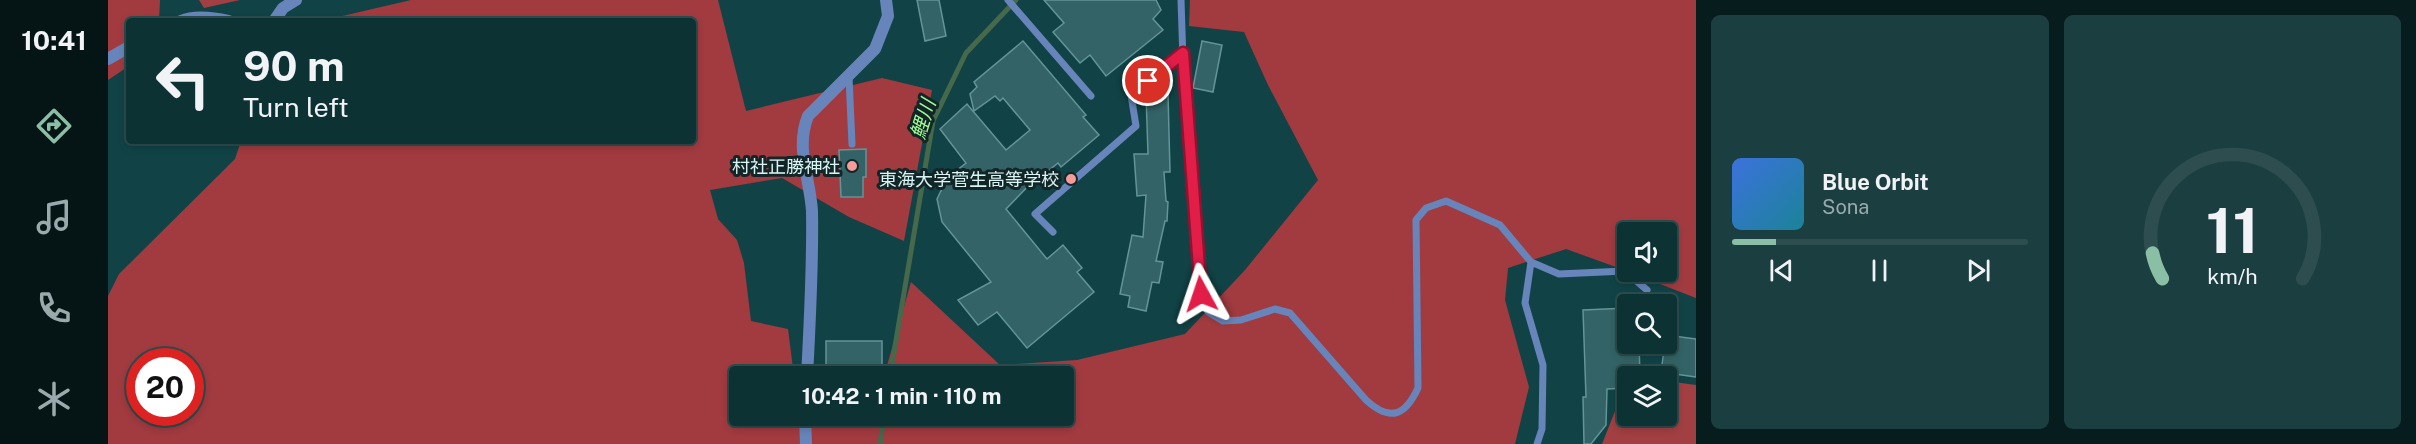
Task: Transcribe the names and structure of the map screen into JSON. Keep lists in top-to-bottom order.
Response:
{
  "water": ["鯉川"],
  "places": ["村社正勝神社", "東海大学菅生高等学校"],
  "page": {
    "tabs": "10:41",
    "turn": ["90 m", "Turn left"],
    "song": ["Blue Orbit", "Sona"],
    "limit": "20",
    "trip": "10:42 · 1 min · 110 m",
    "gauge": ["11", "km/h"]
  }
}
